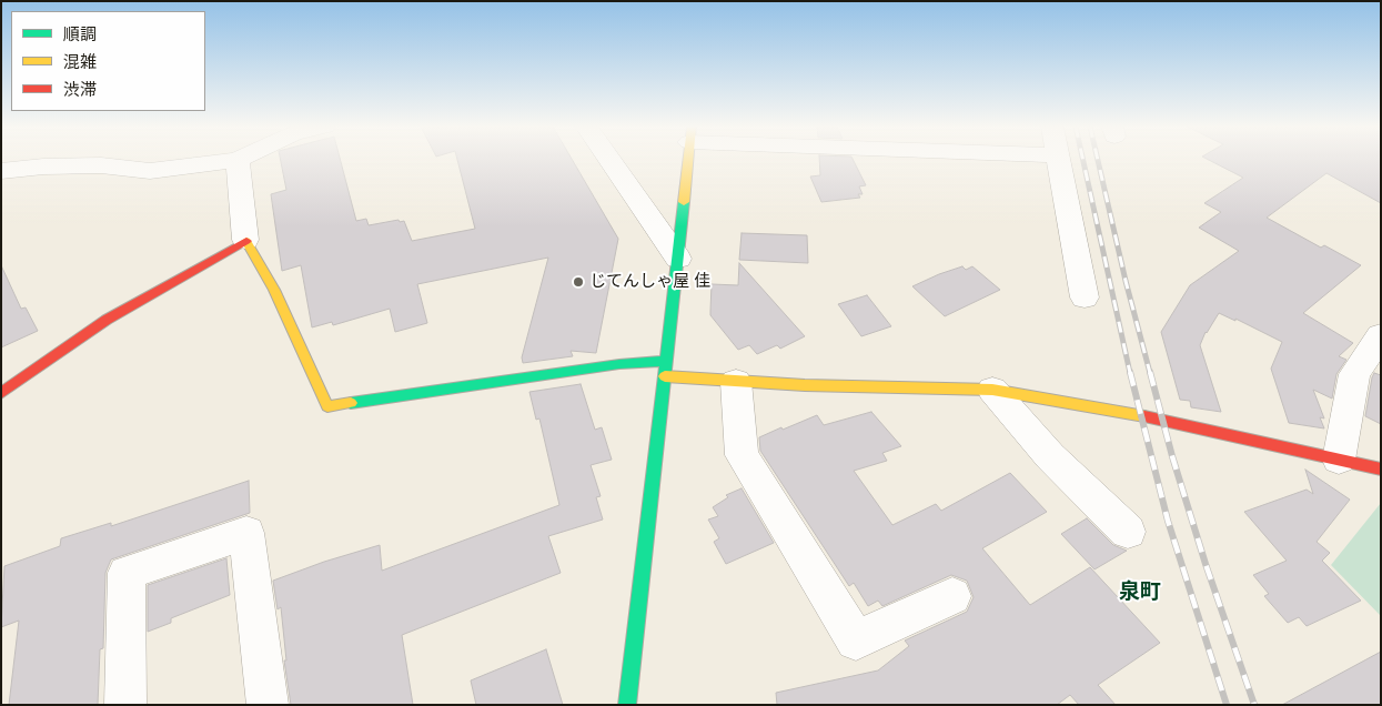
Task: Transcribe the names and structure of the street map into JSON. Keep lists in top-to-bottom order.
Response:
{
  "districts": ["泉町"],
  "places": ["じてんしゃ屋 佳"],
  "legend": ["順調", "混雑", "渋滞"]
}
